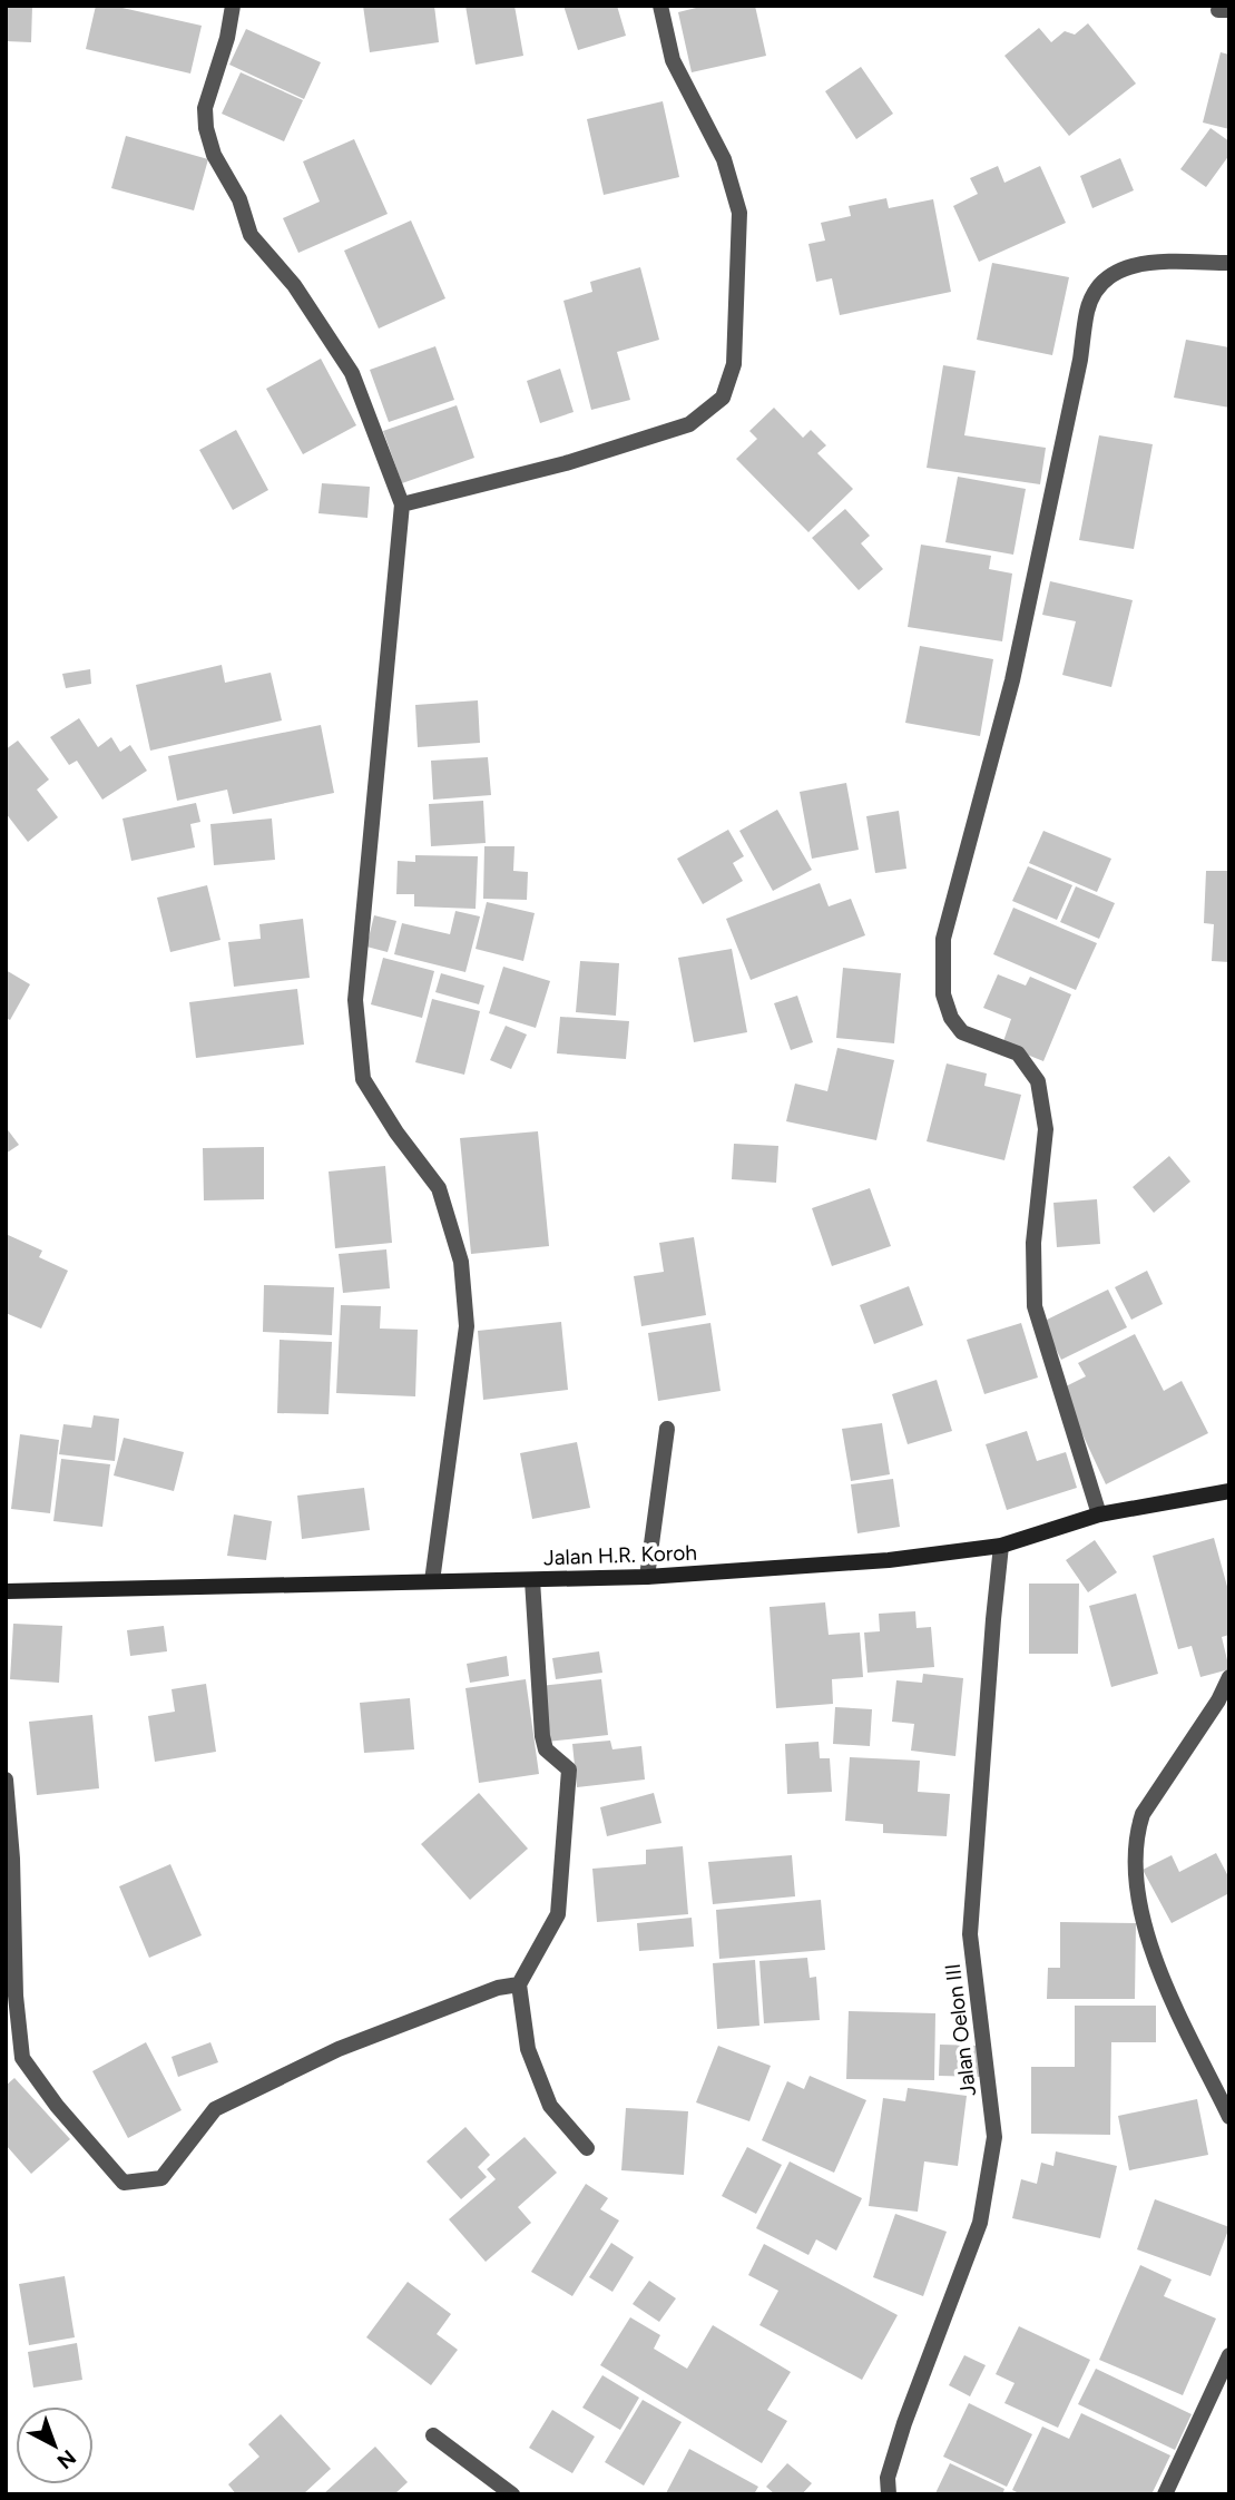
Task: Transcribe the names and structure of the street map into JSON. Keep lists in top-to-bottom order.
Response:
{
  "streets": {
    "main road": ["Jalan H.R. Koroh"],
    "street": ["Jalan Oelon III"]
  },
  "crossings": [
    ["Jalan H.R. Koroh", "Jalan Oelon III"]
  ],
  "north": "bottom right"
}
